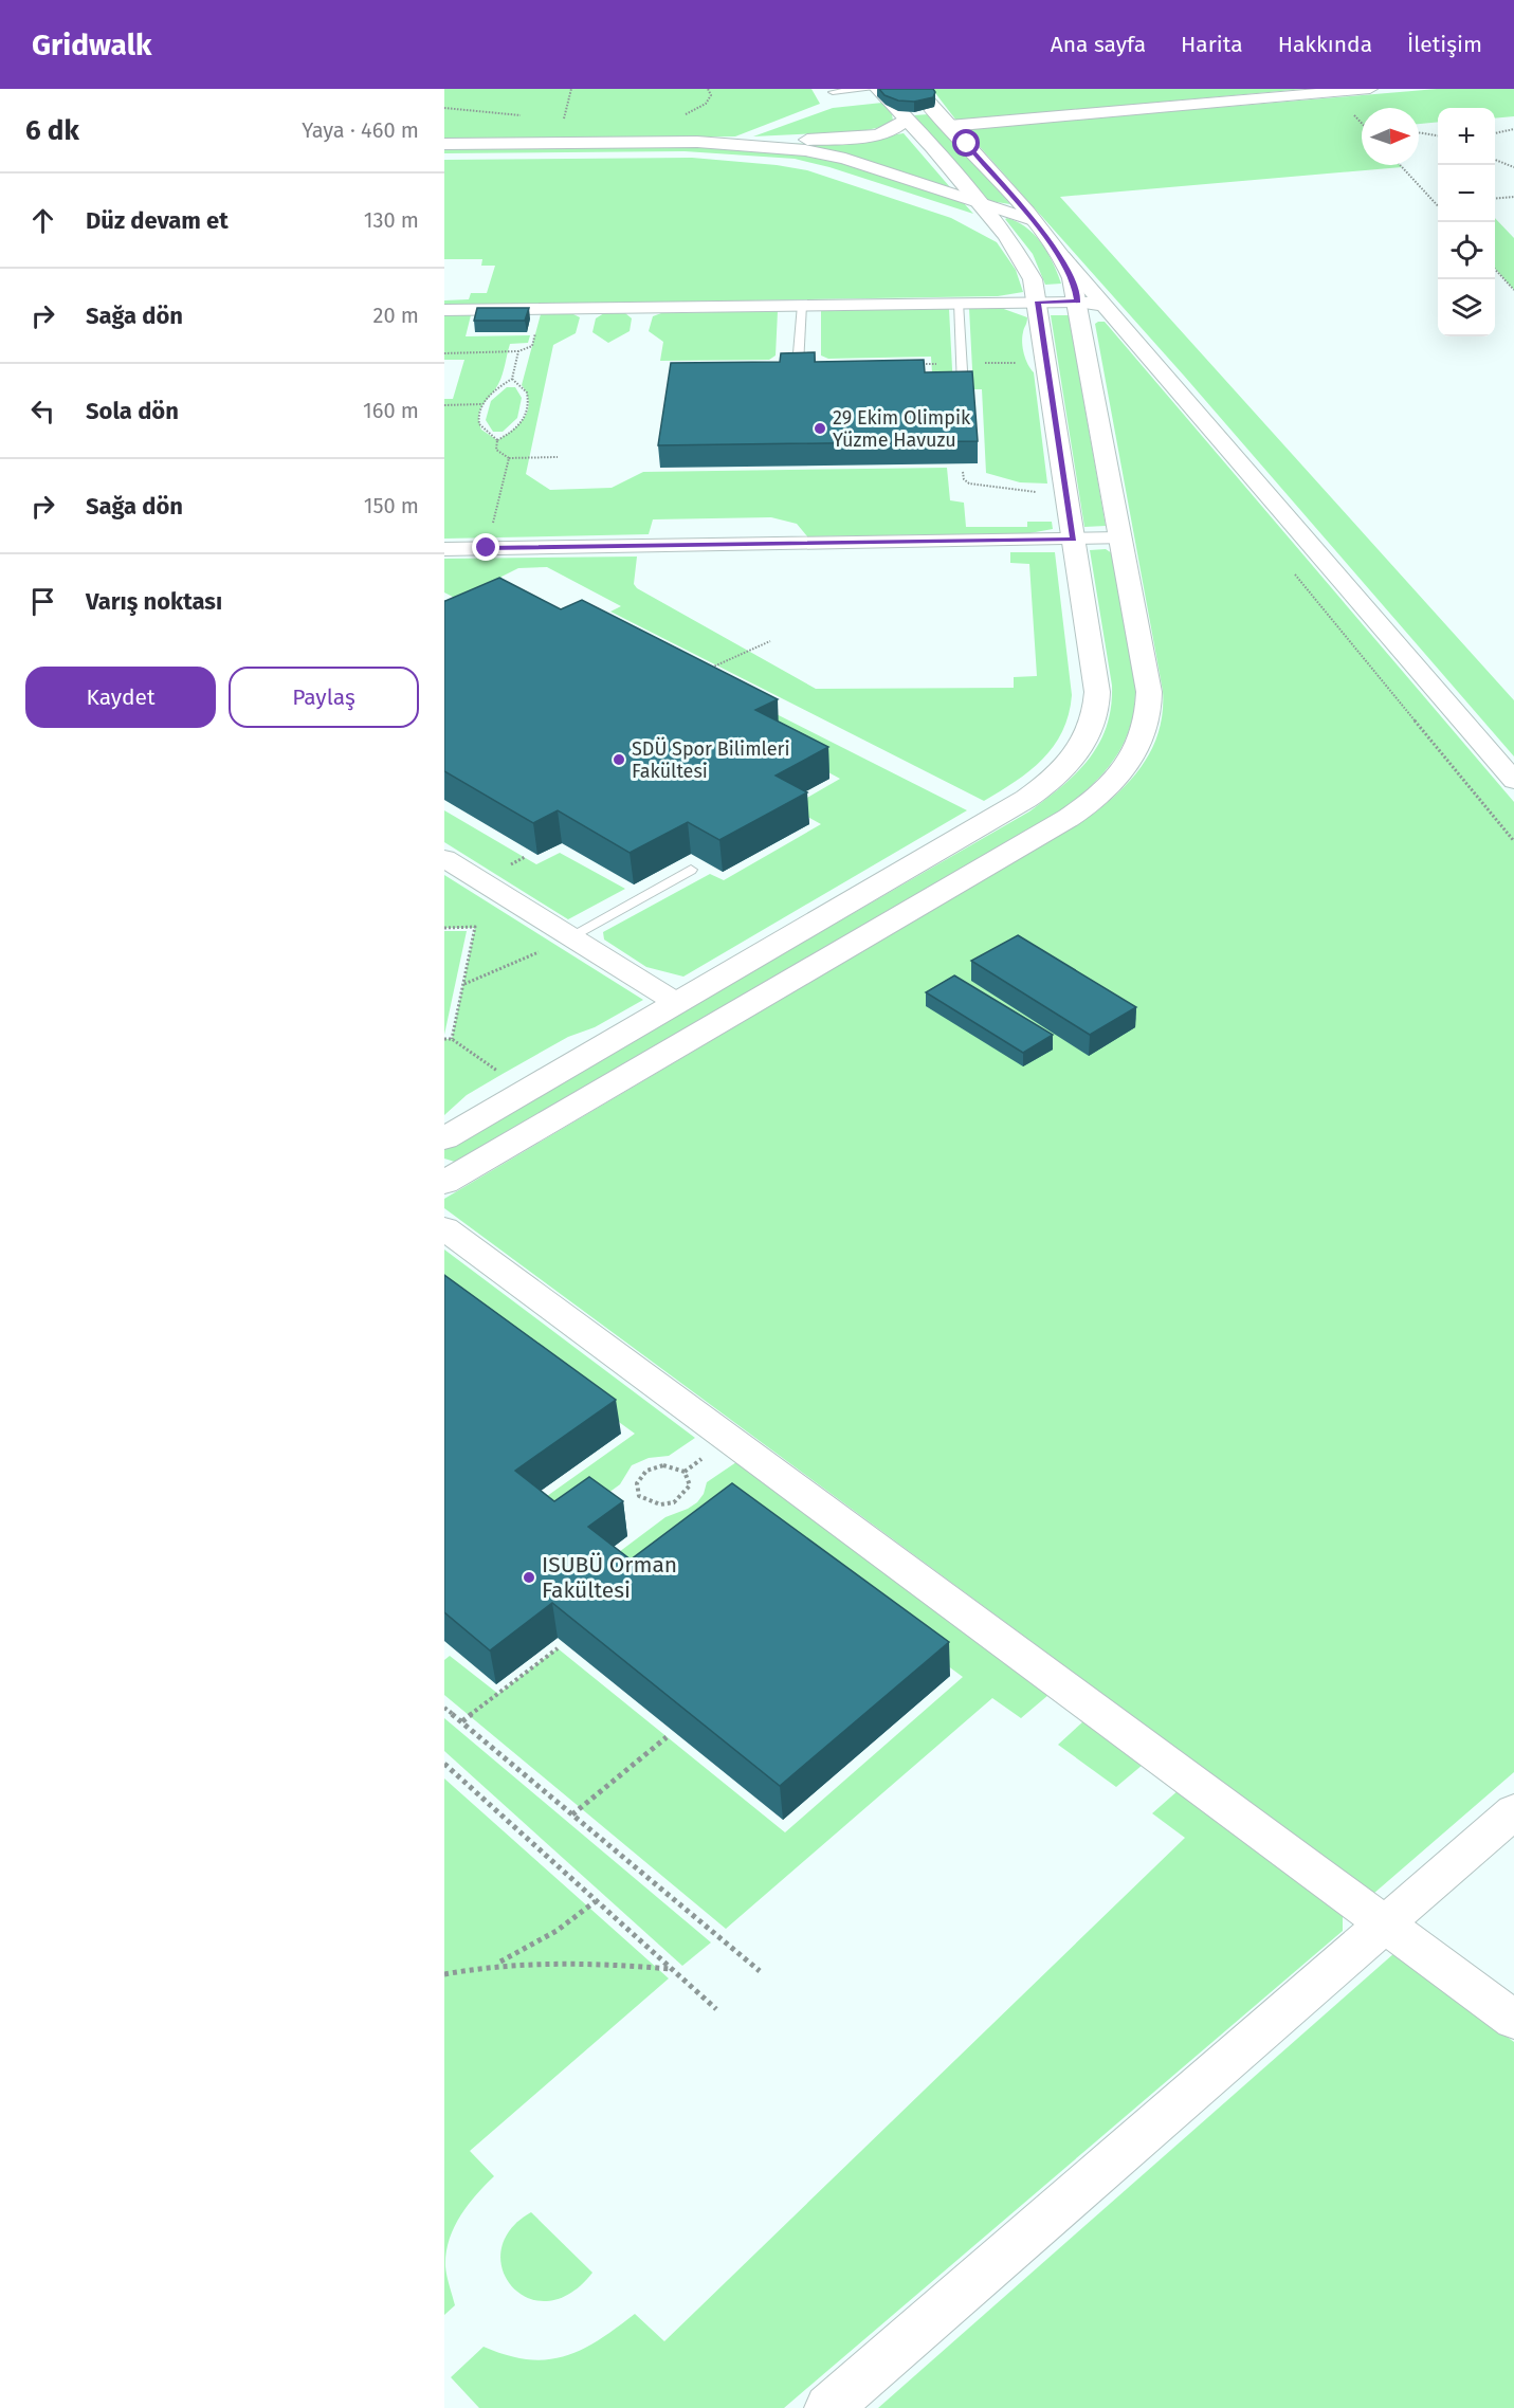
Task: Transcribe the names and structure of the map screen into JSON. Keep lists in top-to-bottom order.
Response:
{
  "places": ["29 Ekim Olimpik Yüzme Havuzu", "SDÜ Spor Bilimleri Fakültesi", "ISUBÜ Orman Fakültesi"],
  "north": "right",
  "page": {
    "header": "Gridwalk",
    "nav": [
      "Ana sayfa",
      "Harita",
      "Hakkında",
      "İletişim"
    ],
    "heading": ["6 dk", "Yaya · 460 m"],
    "map_buttons": ["+", "−"],
    "list": [
      ["Düz devam et", "130 m"],
      ["Sağa dön", "20 m"],
      ["Sola dön", "160 m"],
      ["Sağa dön", "150 m"],
      "Varış noktası"
    ],
    "buttons": ["Kaydet", "Paylaş"]
  }
}
